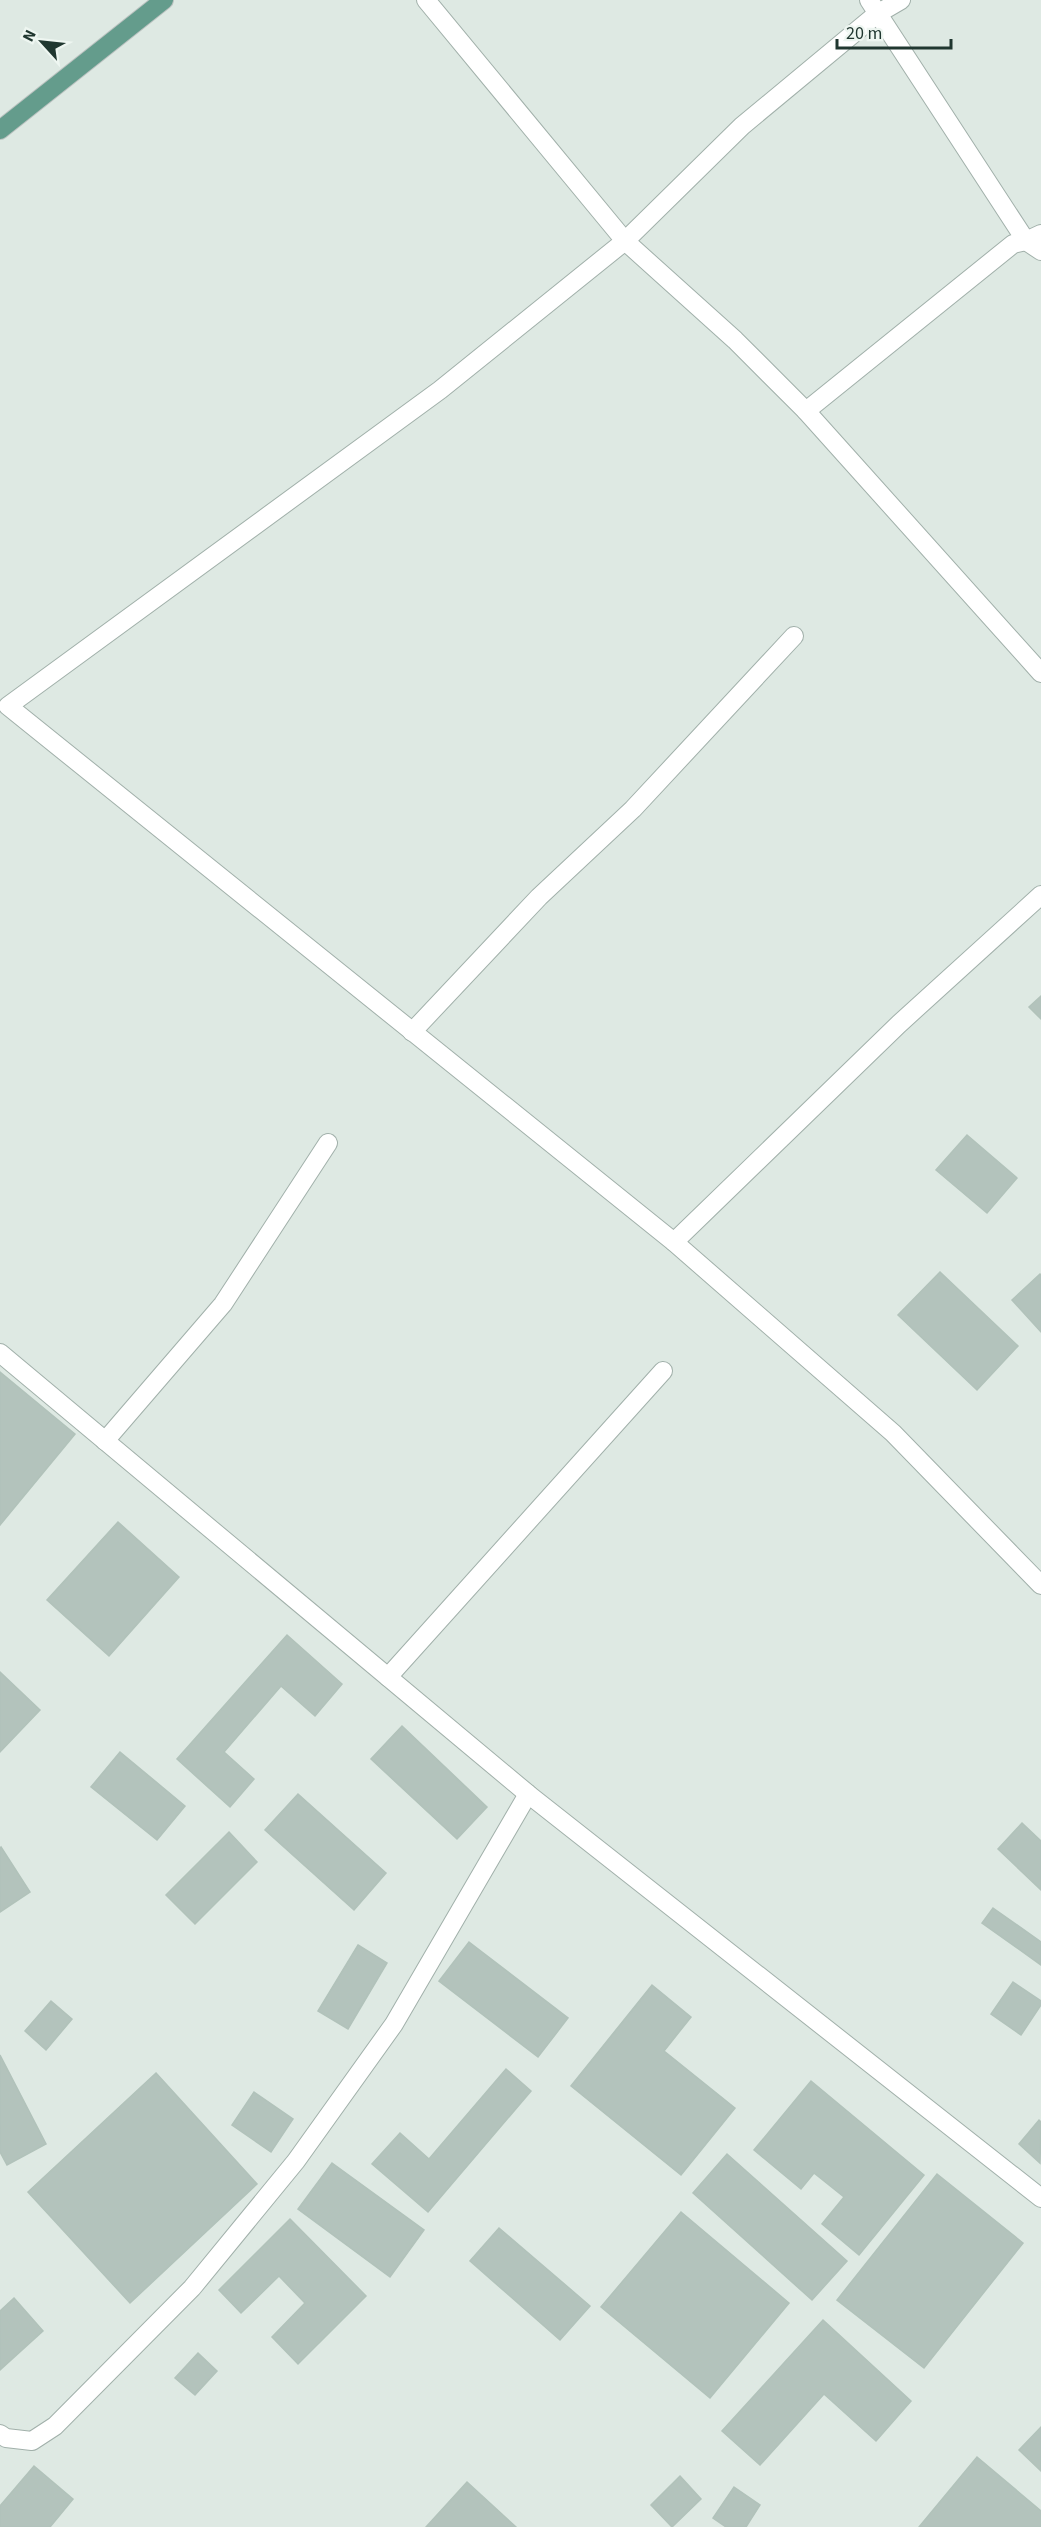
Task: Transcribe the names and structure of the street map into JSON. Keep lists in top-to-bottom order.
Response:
{
  "scale_bar": "20 m",
  "north": "top left"
}
